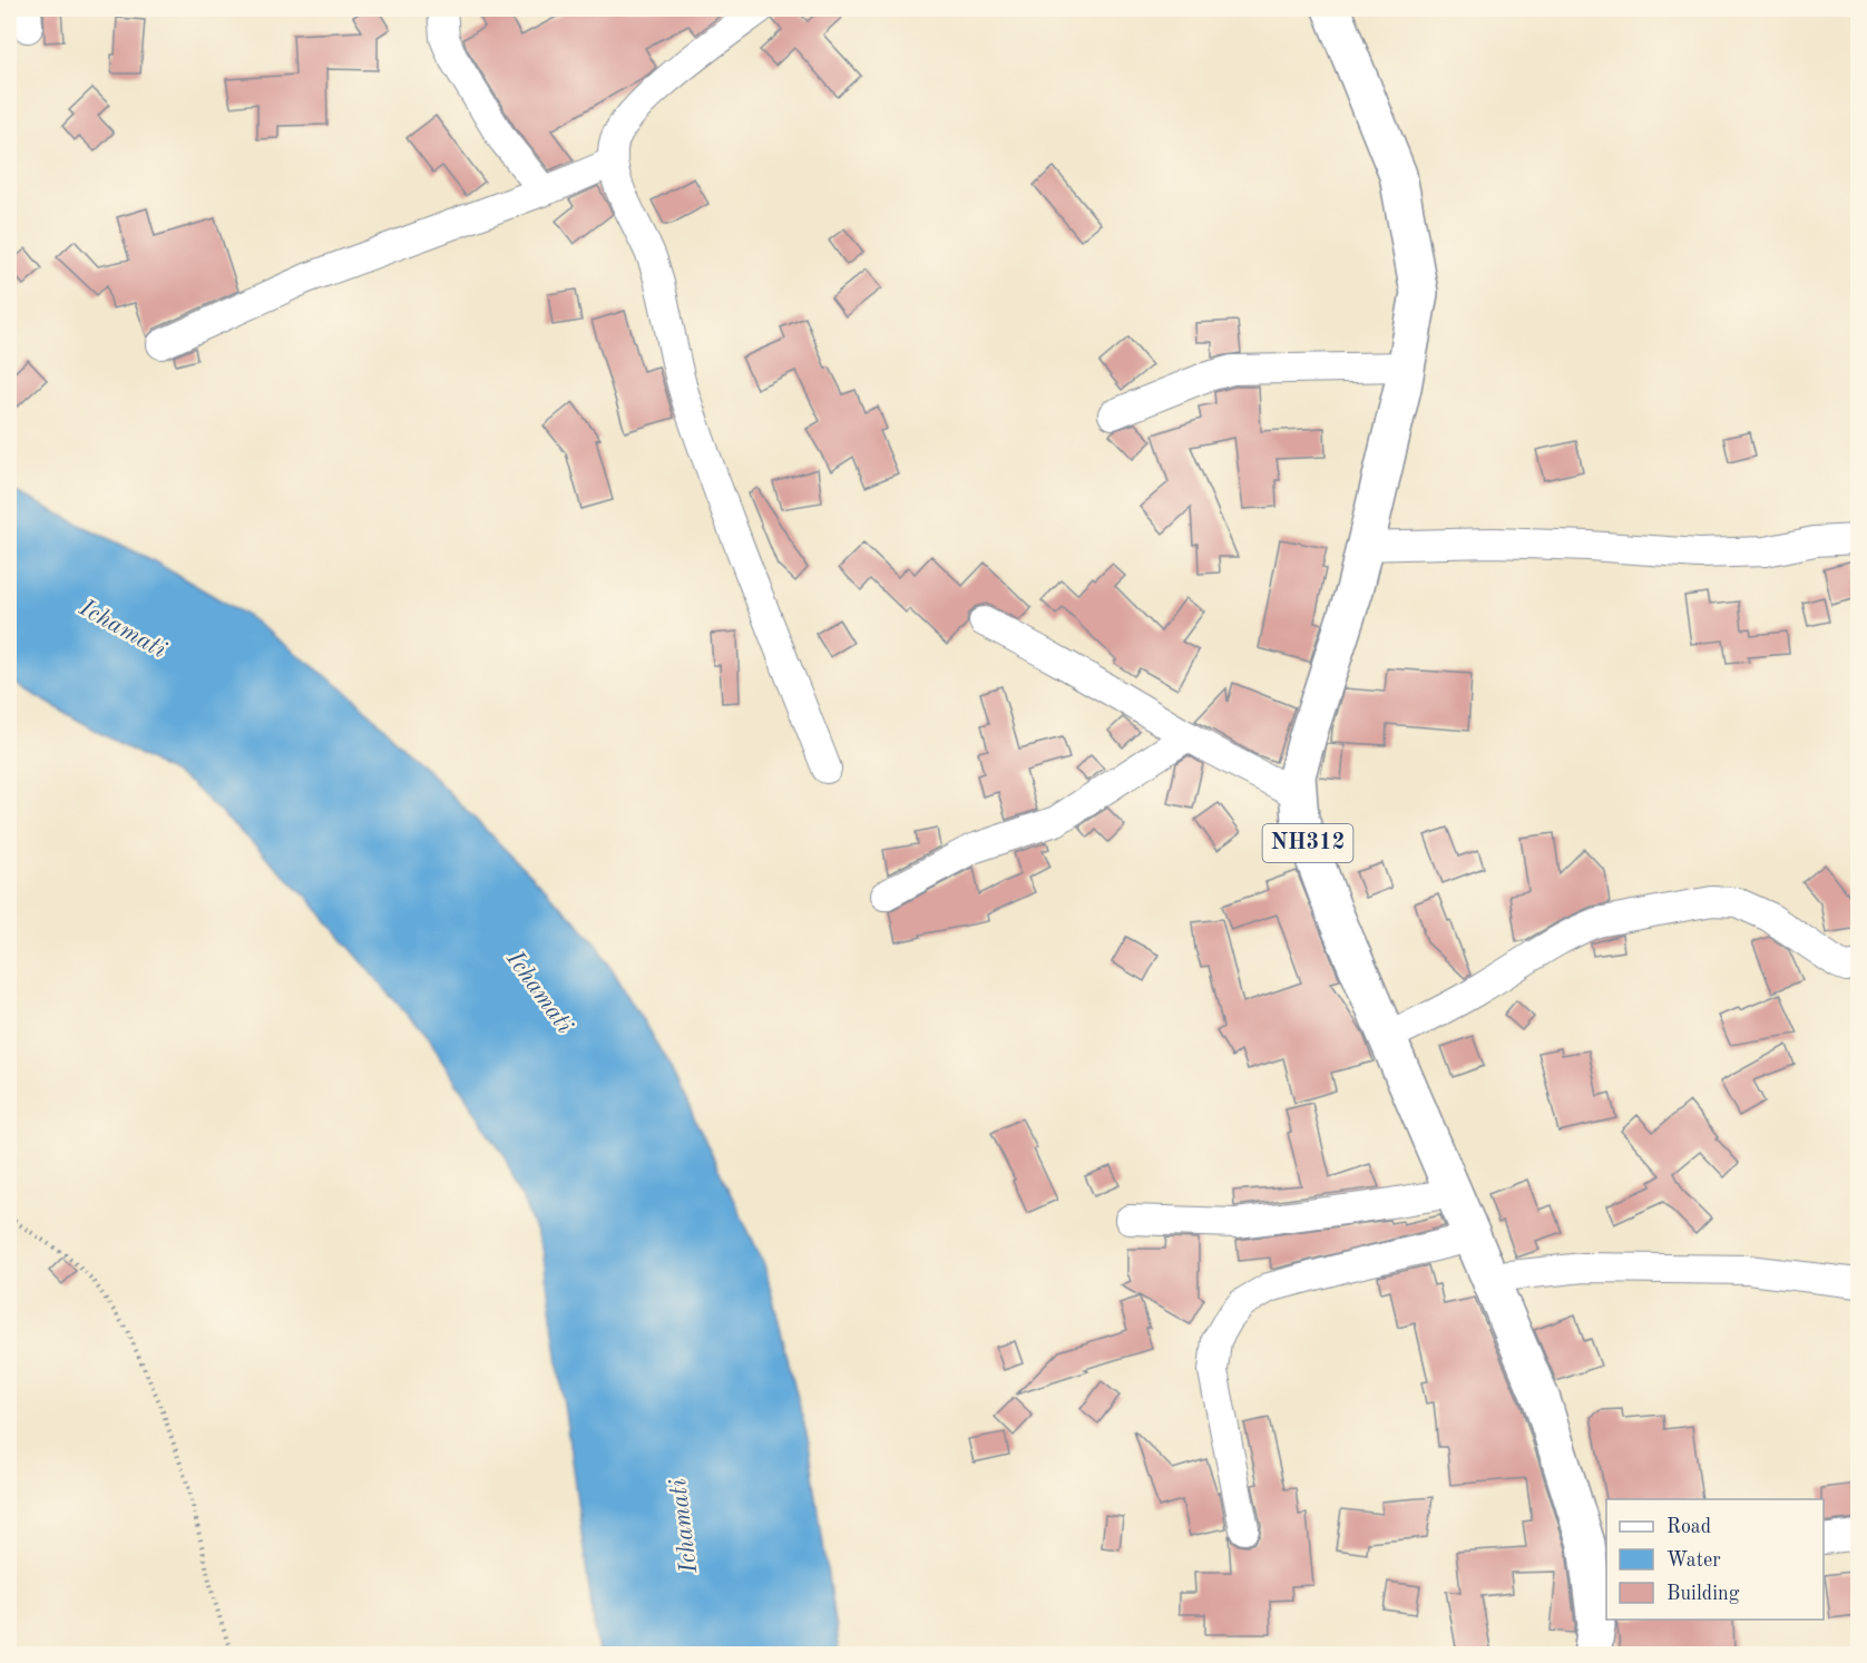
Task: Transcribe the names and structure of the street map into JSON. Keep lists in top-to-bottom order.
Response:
{
  "streets": {
    "highway": ["NH312"]
  },
  "water": ["Ichamati"],
  "legend": ["Road", "Water", "Building"]
}
